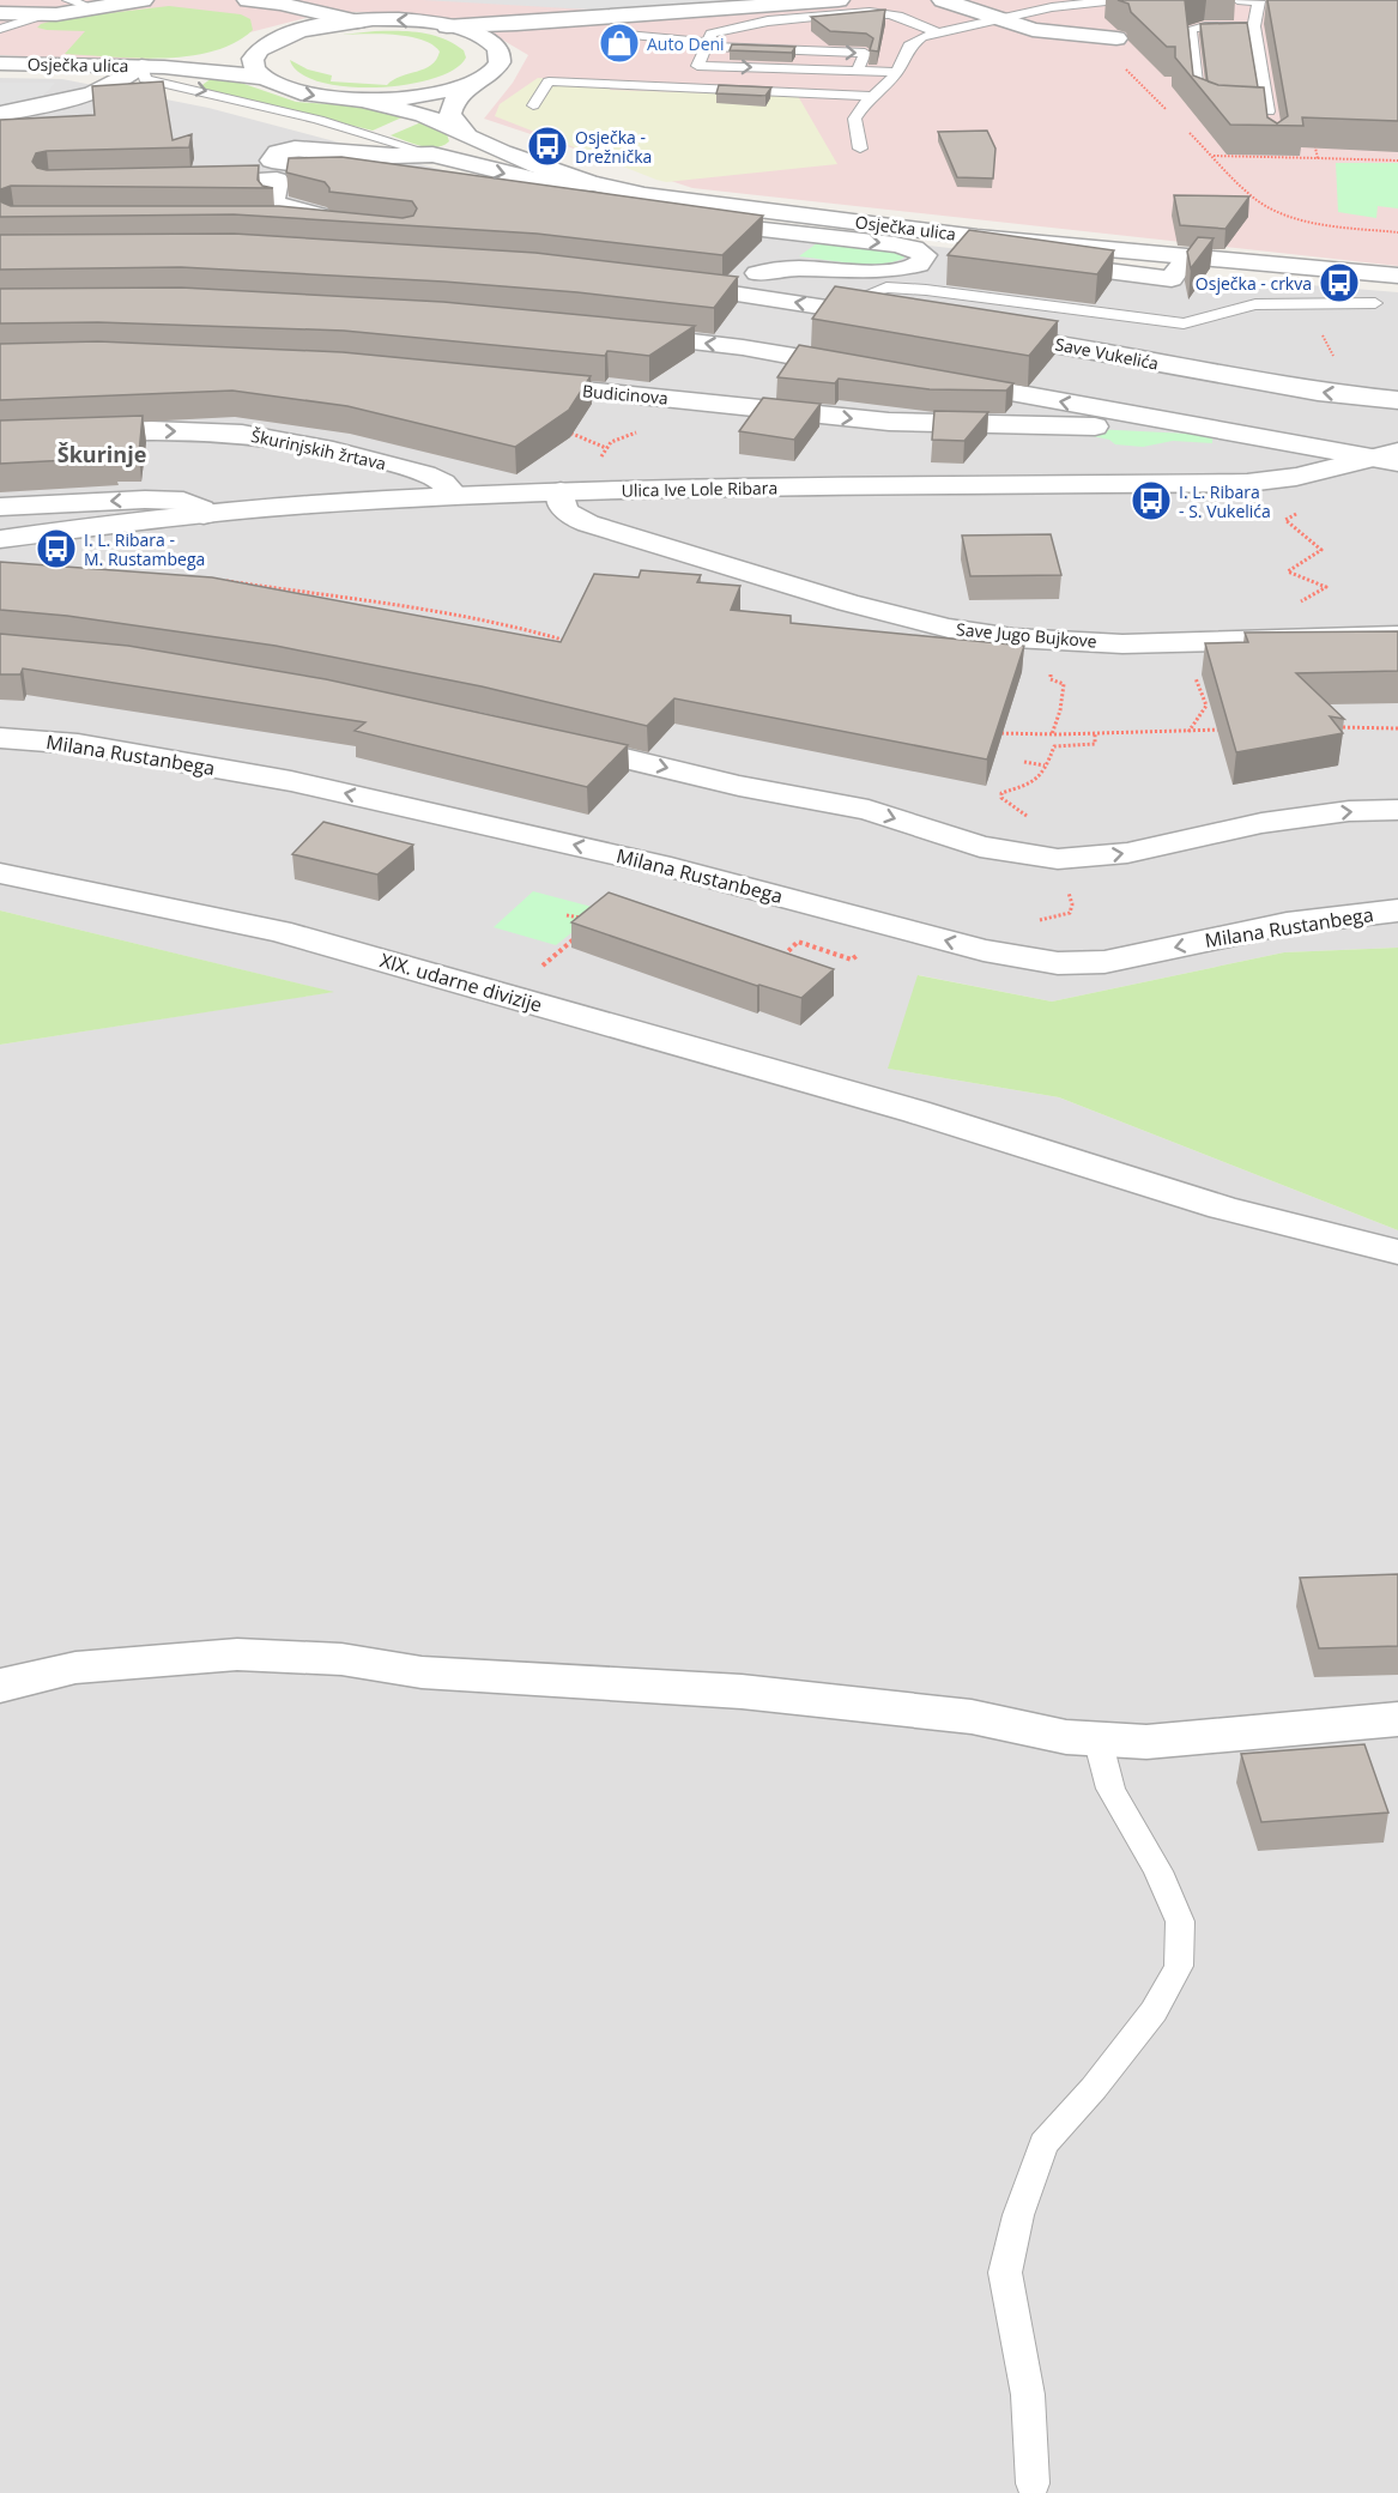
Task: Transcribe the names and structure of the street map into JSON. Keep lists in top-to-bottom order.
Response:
{
  "streets": {
    "street": [
      "Osječka ulica",
      "Save Vukelića",
      "Budicinova",
      "Škurinjskih žrtava",
      "Ulica Ive Lole Ribara",
      "Save Jugo Bujkove",
      "Milana Rustanbega",
      "XIX. udarne divizije"
    ]
  },
  "crossings": [
    ["Škurinjskih žrtava", "Ulica Ive Lole Ribara"],
    ["Ulica Ive Lole Ribara", "Save Jugo Bujkove"]
  ],
  "districts": ["Škurinje"],
  "places": {
    "shop": ["Auto Deni"],
    "bus stop": [
      "Osječka - Drežnička",
      "Osječka - crkva",
      "I. L. Ribara - S. Vukelića",
      "I. L. Ribara - M. Rustambega"
    ]
  }
}
